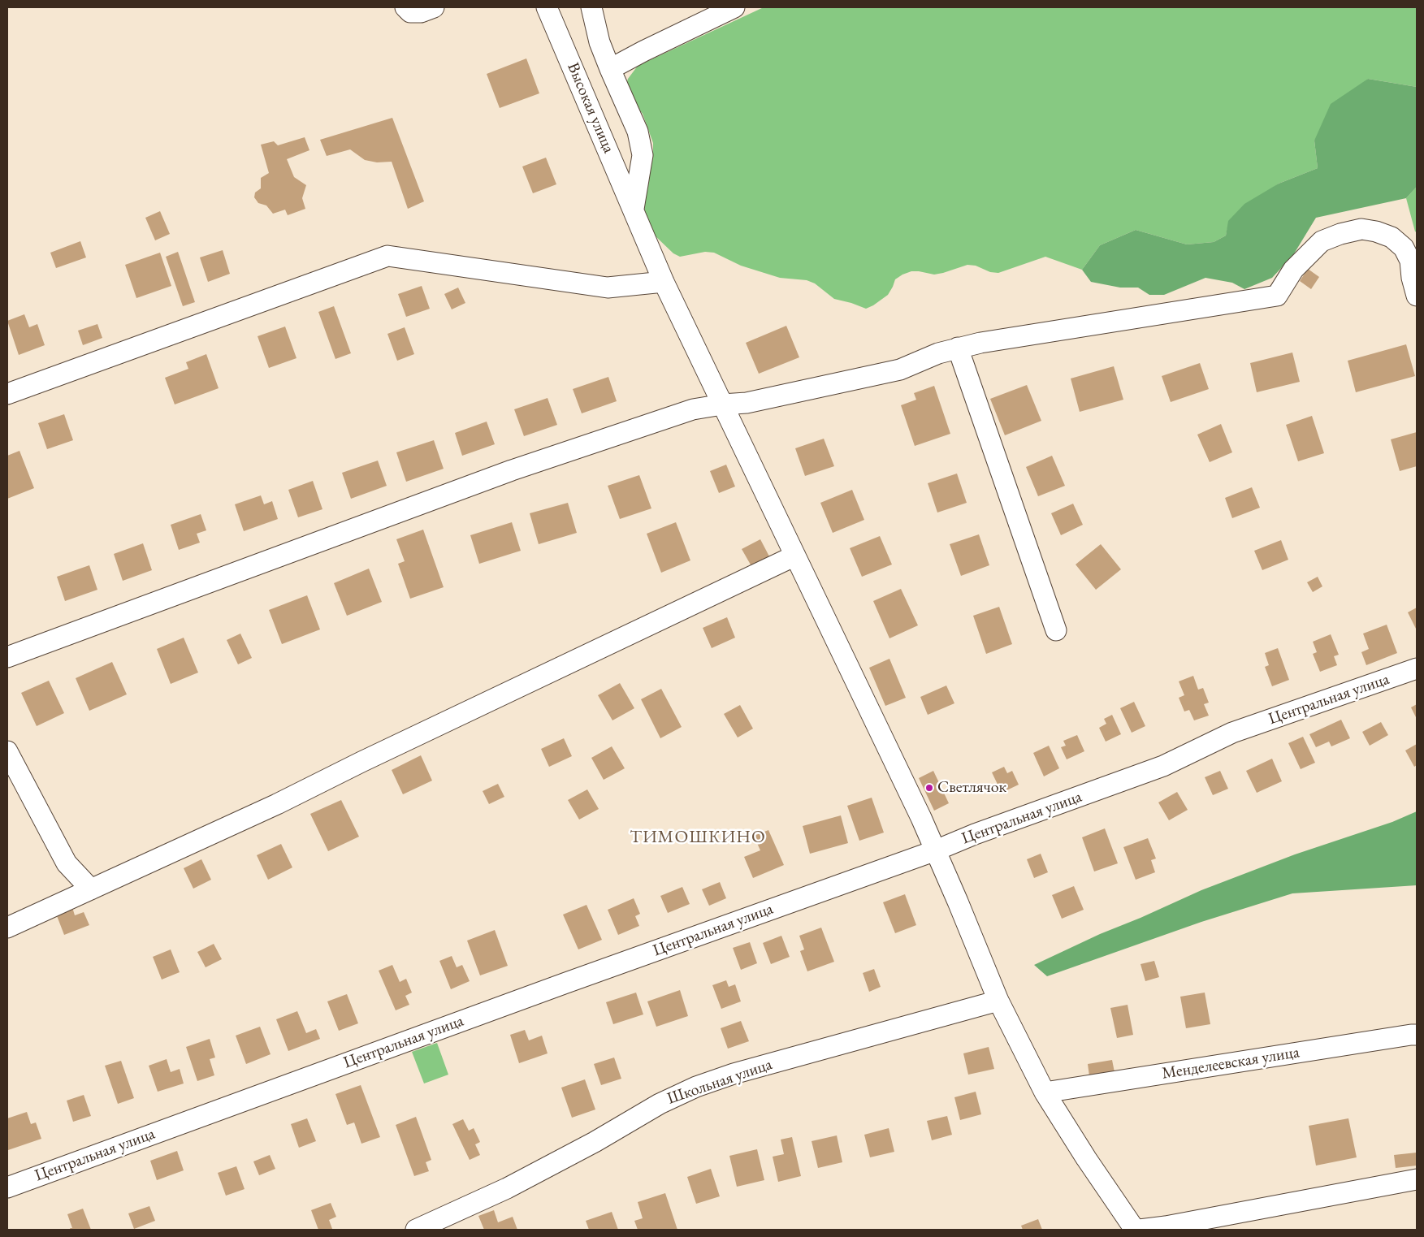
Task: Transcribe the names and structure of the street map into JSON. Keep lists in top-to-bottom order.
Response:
{
  "streets": {
    "street": [
      "Высокая улица",
      "Центральная улица",
      "Менделеевская улица",
      "Школьная улица"
    ]
  },
  "crossings": [
    ["Высокая улица", "Центральная улица"],
    ["Высокая улица", "Менделеевская улица"],
    ["Высокая улица", "Школьная улица"]
  ],
  "districts": ["ТИМОШКИНО"],
  "places": ["Светлячок"]
}
